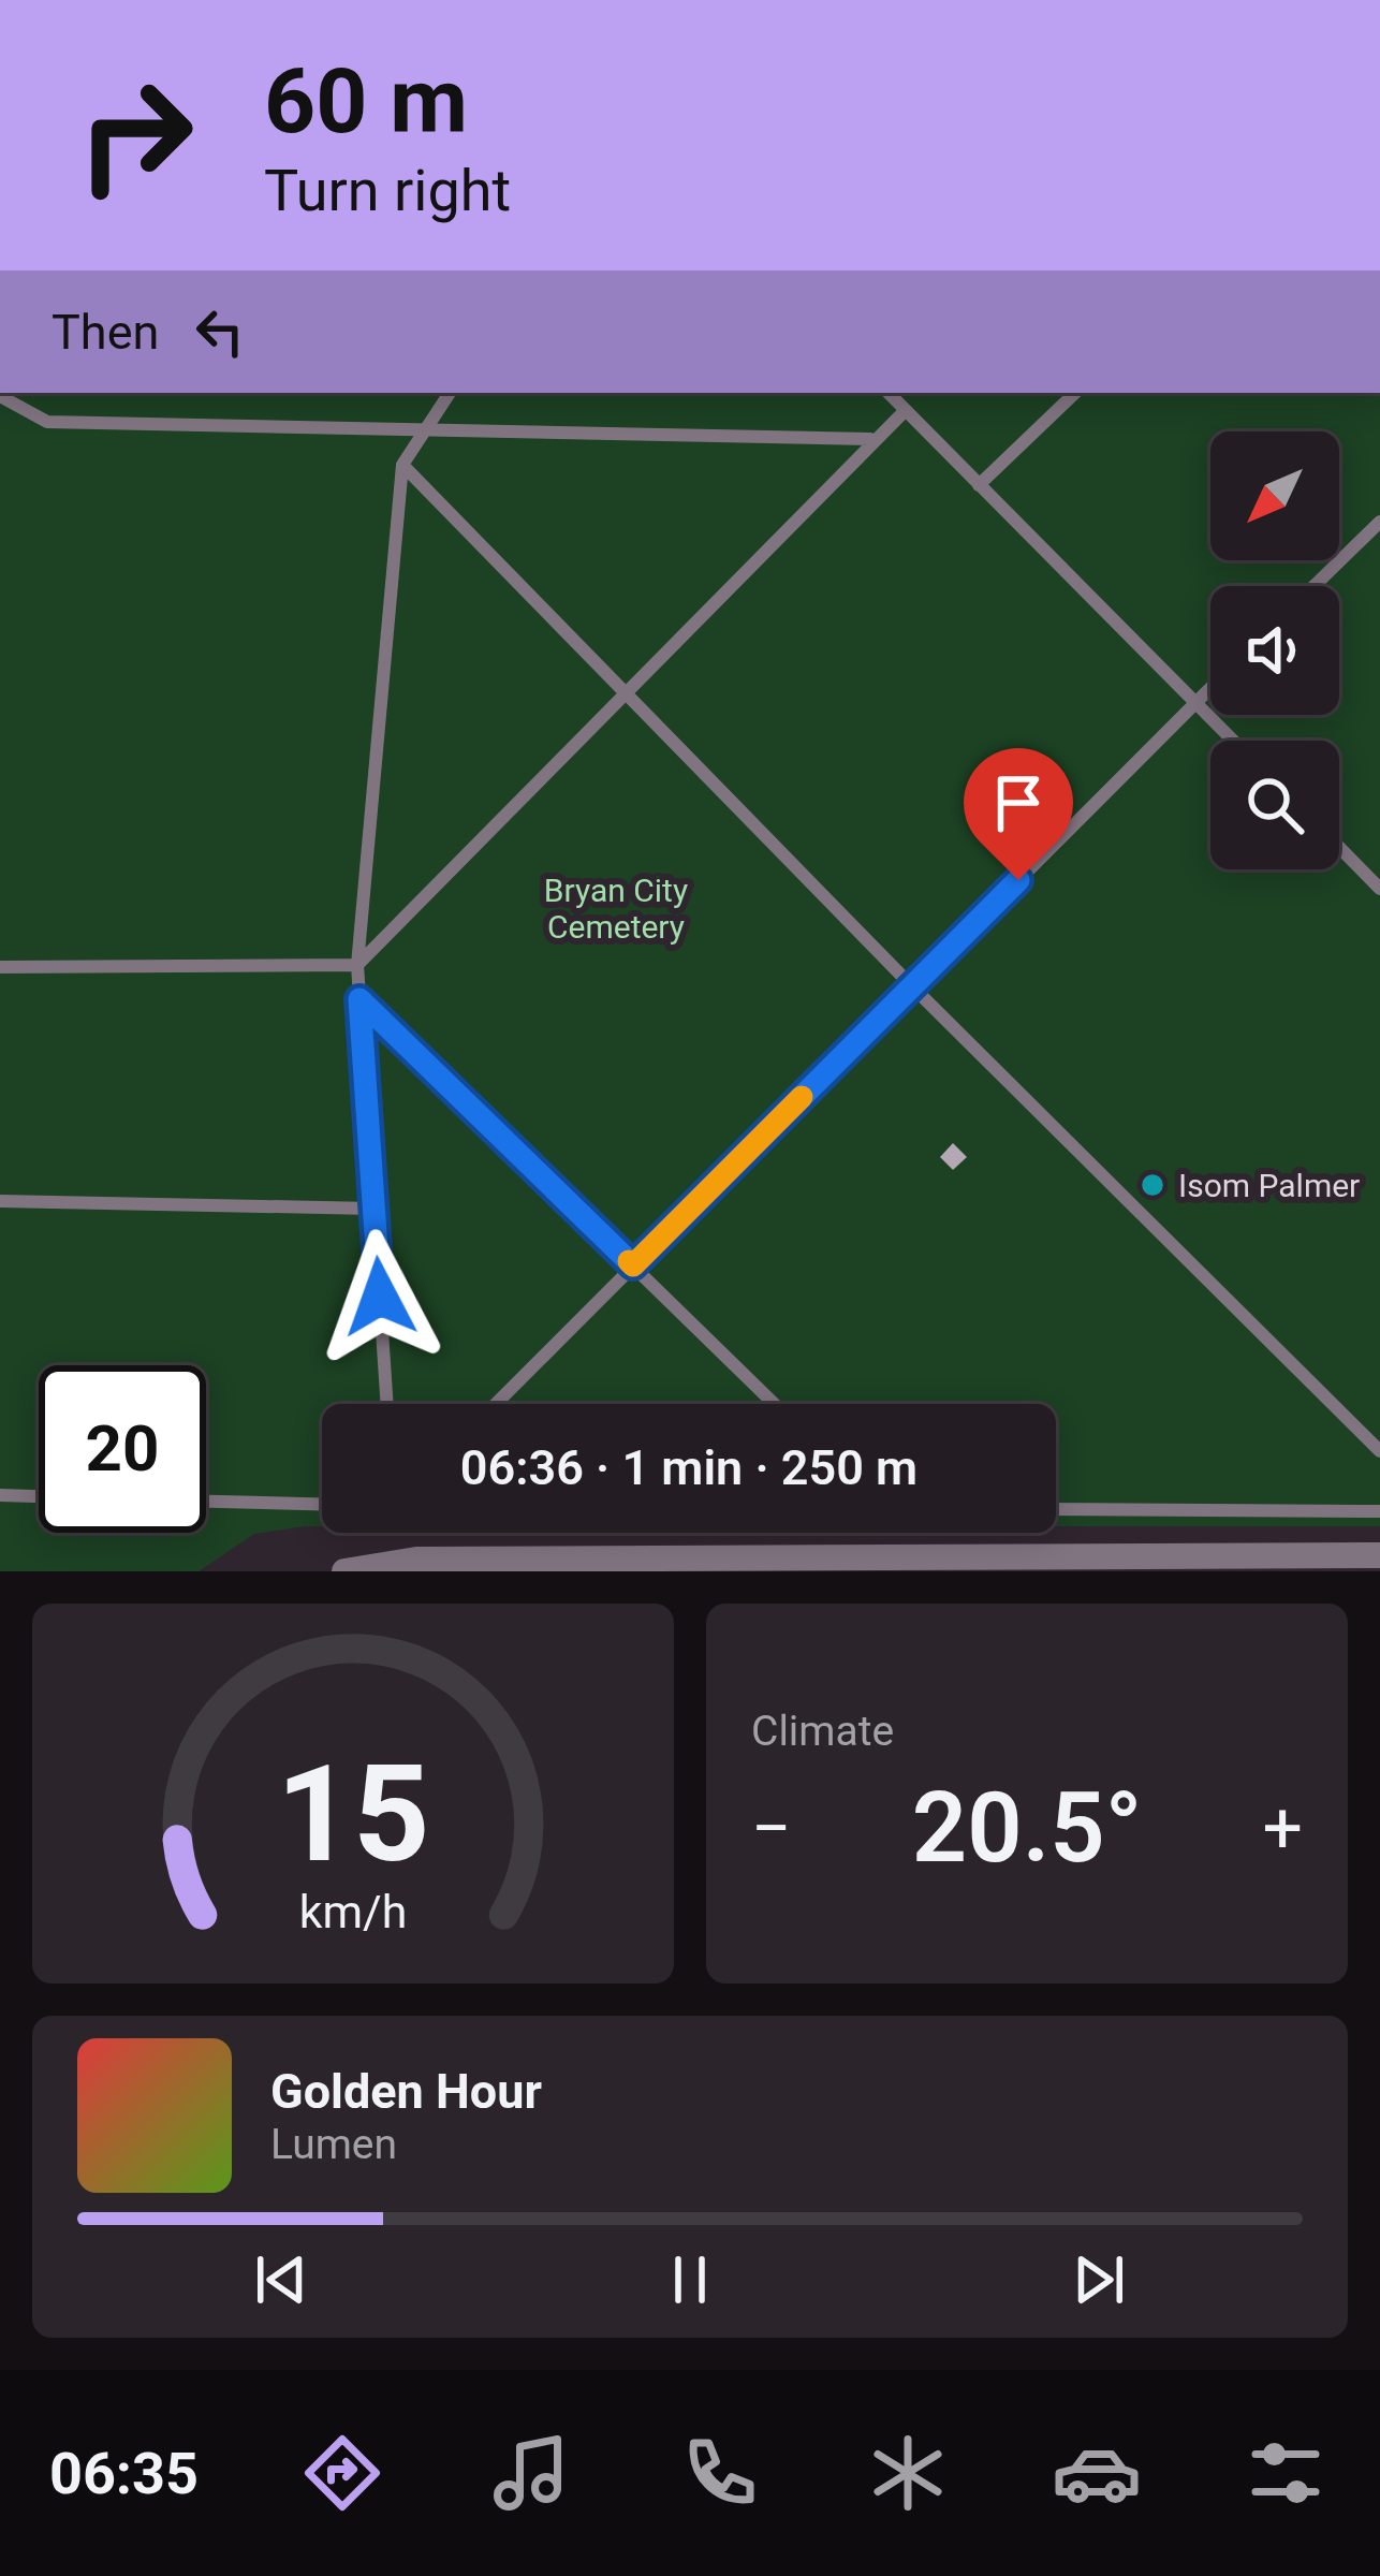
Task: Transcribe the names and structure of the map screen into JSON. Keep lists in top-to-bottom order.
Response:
{
  "parks": ["Bryan City Cemetery"],
  "places": ["Isom Palmer"],
  "north": "bottom left",
  "page": {
    "turn": ["60 m", "Turn right"],
    "then": "Then",
    "limit": "20",
    "trip": "06:36 · 1 min · 250 m",
    "tile": "Climate",
    "heat": ["−", "20.5°", "+"],
    "song": ["Golden Hour", "Lumen"],
    "tabs": "06:35",
    "gauge": ["15", "km/h"]
  }
}
